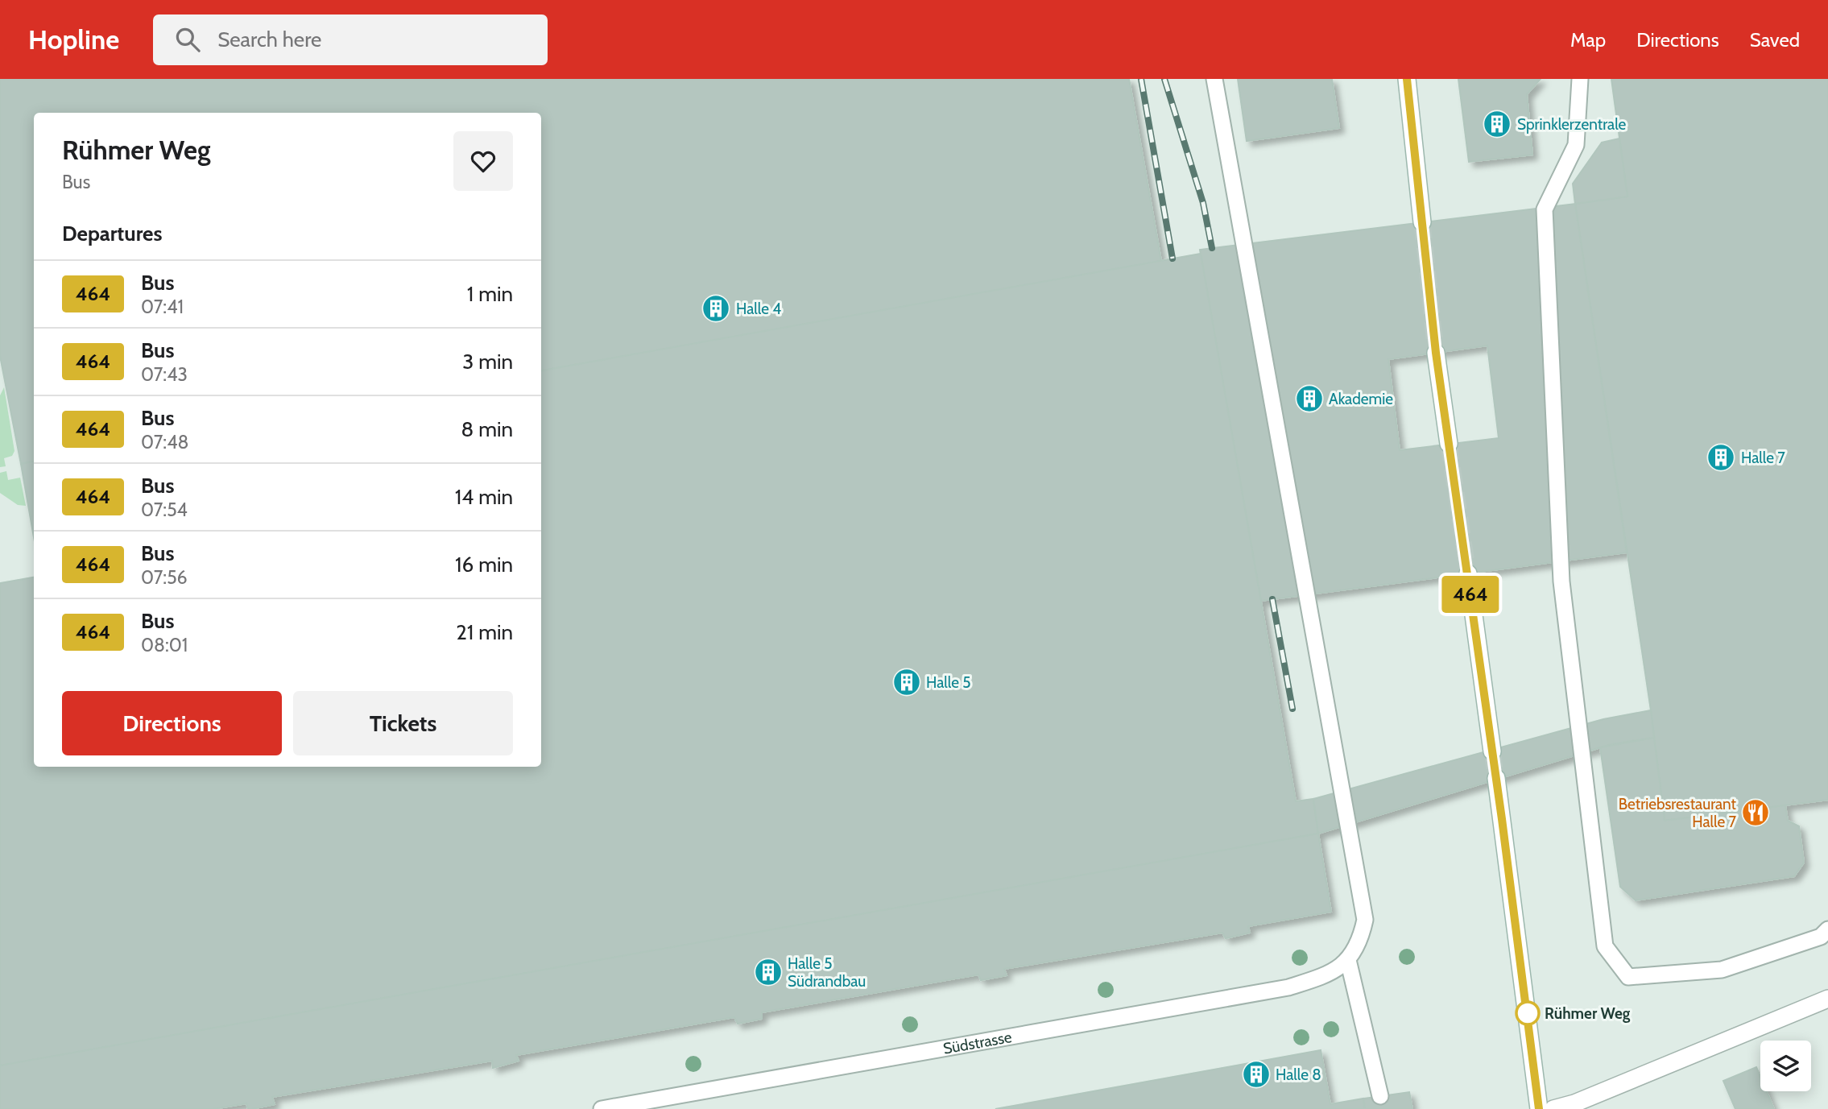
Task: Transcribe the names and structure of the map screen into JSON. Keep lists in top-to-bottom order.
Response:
{
  "streets": {
    "lane": ["Südstrasse"]
  },
  "places": {
    "building": [
      "Sprinklerzentrale",
      "Halle 4",
      "Akademie",
      "Halle 7",
      "Halle 5",
      "Halle 5 Südrandbau",
      "Halle 8"
    ],
    "restaurant": ["Betriebsrestaurant Halle 7"],
    "other": ["Rühmer Weg"]
  },
  "lines": ["bus line 464"],
  "page": {
    "header": "Hopline",
    "search": "Search here",
    "nav": ["Map", "Directions", "Saved"],
    "on_map": "464",
    "heading": [
      ["Rühmer Weg", "Bus"],
      "Departures"
    ],
    "list": [
      {
        "mark": "464",
        "name": "Bus",
        "note": "07:41",
        "value": "1 min"
      },
      {
        "mark": "464",
        "name": "Bus",
        "note": "07:43",
        "value": "3 min"
      },
      {
        "mark": "464",
        "name": "Bus",
        "note": "07:48",
        "value": "8 min"
      },
      {
        "mark": "464",
        "name": "Bus",
        "note": "07:54",
        "value": "14 min"
      },
      {
        "mark": "464",
        "name": "Bus",
        "note": "07:56",
        "value": "16 min"
      },
      {
        "mark": "464",
        "name": "Bus",
        "note": "08:01",
        "value": "21 min"
      }
    ],
    "buttons": ["Directions", "Tickets"]
  }
}
